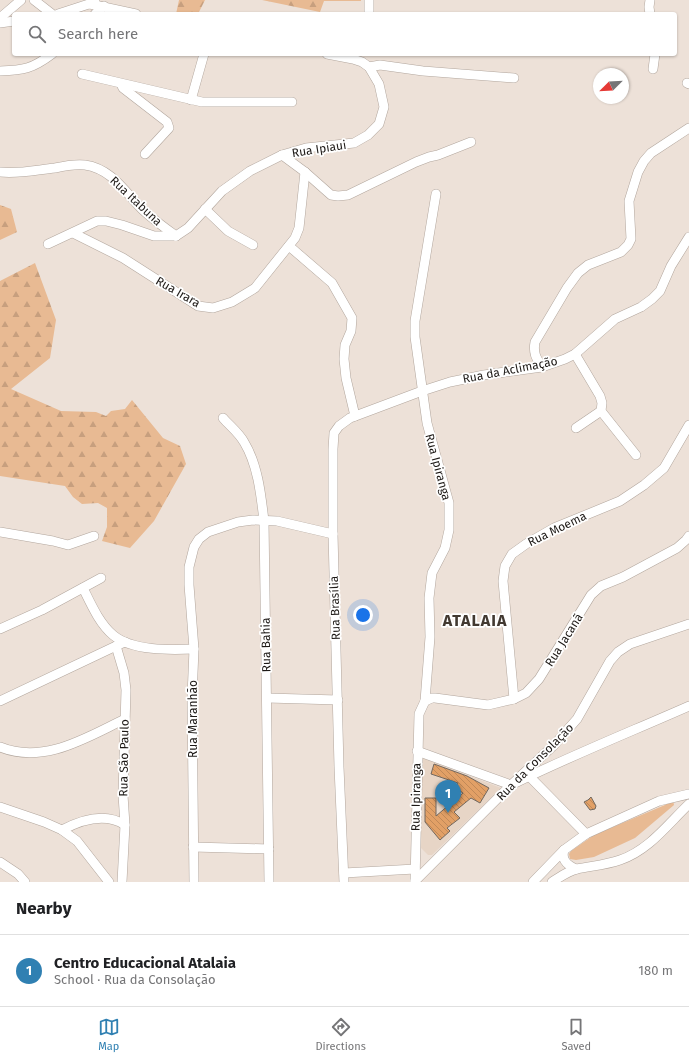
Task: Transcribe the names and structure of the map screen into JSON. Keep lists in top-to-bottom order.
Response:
{
  "streets": {
    "street": [
      "Rua Ipiaui",
      "Rua Itabuna",
      "Rua Irara",
      "Rua da Aclimação",
      "Rua Ipiranga",
      "Rua Moema",
      "Rua Brasília",
      "Rua Jacanã",
      "Rua Bahia",
      "Rua Maranhão",
      "Rua São Paulo",
      "Rua da Consolação"
    ]
  },
  "crossings": [
    ["Rua Ipiaui", "Rua Itabuna"],
    ["Rua da Aclimação", "Rua Ipiranga"],
    ["Rua da Aclimação", "Rua Brasília"],
    ["Rua Ipiranga", "Rua Brasília"],
    ["Rua Ipiranga", "Rua Jacanã"],
    ["Rua Ipiranga", "Rua da Consolação"],
    ["Rua Moema", "Rua Jacanã"],
    ["Rua Brasília", "Rua Maranhão"],
    ["Rua Bahia", "Rua Maranhão"]
  ],
  "districts": ["ATALAIA"],
  "north": "bottom left",
  "page": {
    "search": "Search here",
    "pins": "1",
    "heading": "Nearby",
    "list": [
      {
        "mark": "1",
        "name": "Centro Educacional Atalaia",
        "note": "School · Rua da Consolação",
        "value": "180 m"
      }
    ],
    "nav": ["Map", "Directions", "Saved"]
  }
}
